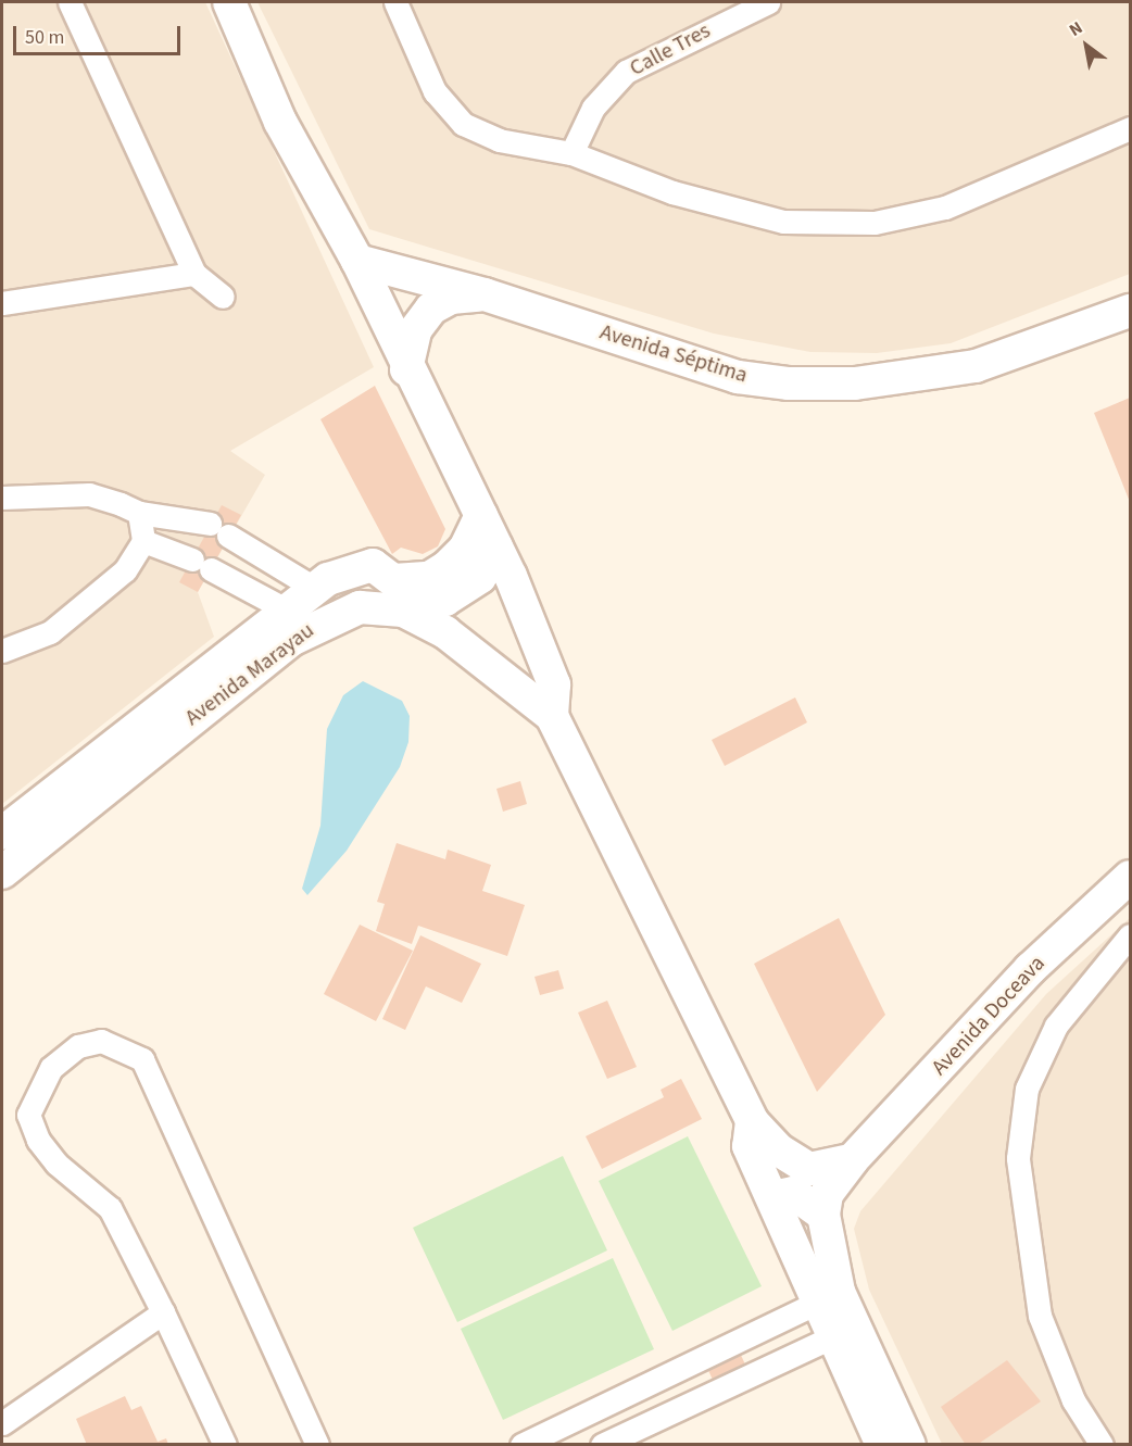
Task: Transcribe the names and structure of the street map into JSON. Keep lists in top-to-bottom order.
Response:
{
  "streets": {
    "main road": ["Avenida Séptima", "Avenida Marayau", "Avenida Doceava"],
    "street": ["Calle Tres"]
  },
  "scale_bar": "50 m",
  "north": "top left"
}
